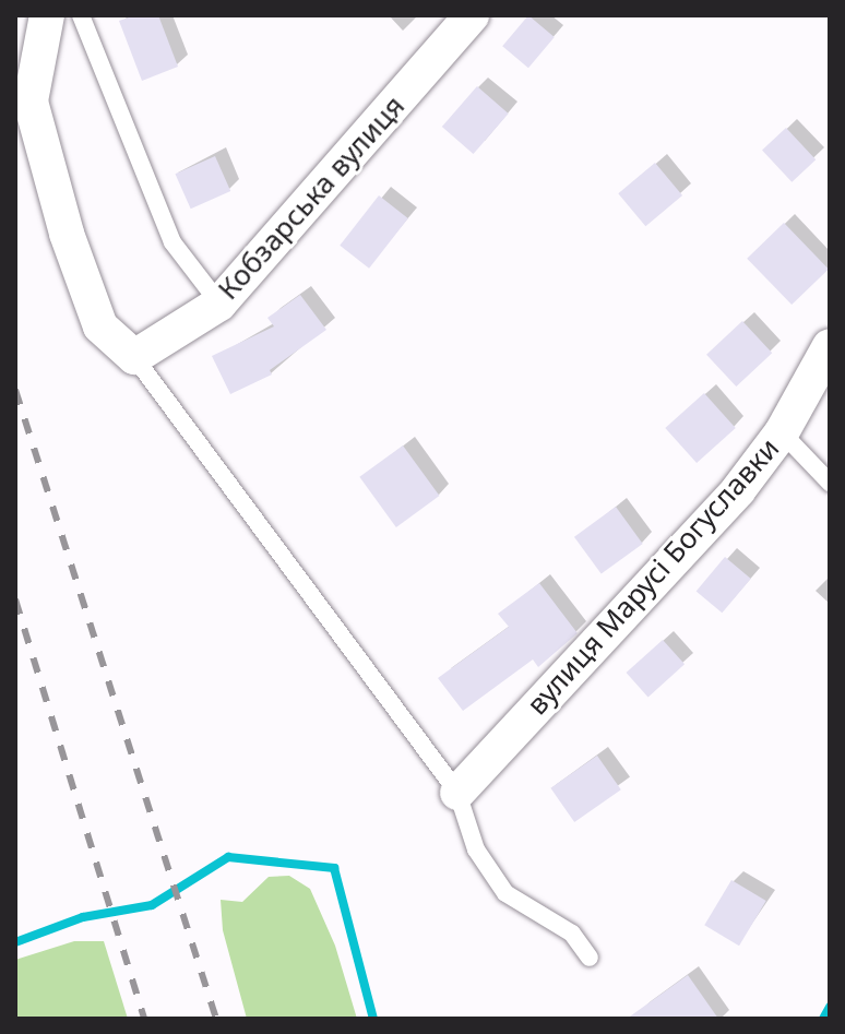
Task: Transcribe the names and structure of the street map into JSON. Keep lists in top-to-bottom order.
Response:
{
  "streets": {
    "street": ["Кобзарська вулиця", "вулиця Марусі Богуславки"]
  }
}
